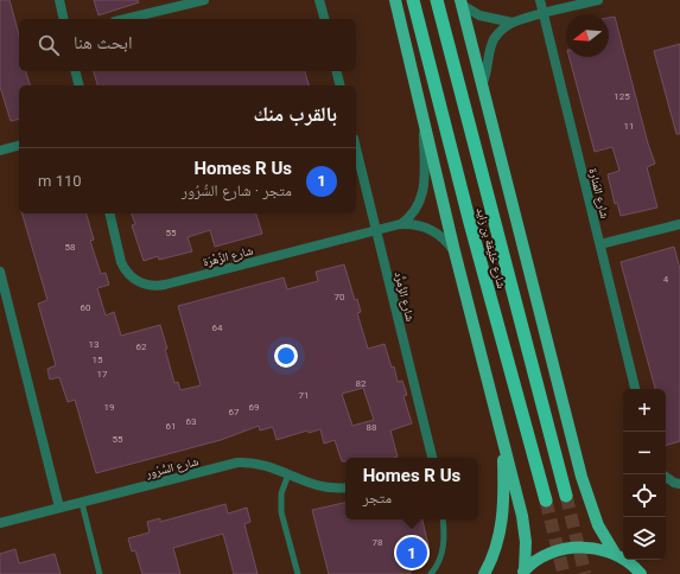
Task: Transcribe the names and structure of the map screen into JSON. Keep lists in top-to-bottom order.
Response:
{
  "streets": {
    "highway": ["شارع خليفة بن زايد"],
    "street": [
      "شارع المَنارة",
      "شارع الزَّهْرَة",
      "شارع الزُمرُّد",
      "شارع السُّرُور"
    ]
  },
  "crossings": [
    ["شارع الزَّهْرَة", "شارع الزُمرُّد"]
  ],
  "house_numbers": [
    "125",
    "11",
    "55",
    "58",
    "4",
    "70",
    "60",
    "64",
    "13",
    "62",
    "15",
    "17",
    "82",
    "71",
    "19",
    "69",
    "67",
    "63",
    "61",
    "88",
    "55",
    "78"
  ],
  "north": "left",
  "page": {
    "search": "ابحث هنا",
    "heading": "بالقرب منك",
    "list": [
      {
        "mark": "1",
        "name": "Homes R Us",
        "note": "متجر · شارع السُّرُور",
        "value": "110 m"
      }
    ],
    "map_buttons": ["+", "−"],
    "popup": ["Homes R Us", "متجر"],
    "pins": "1"
  }
}
